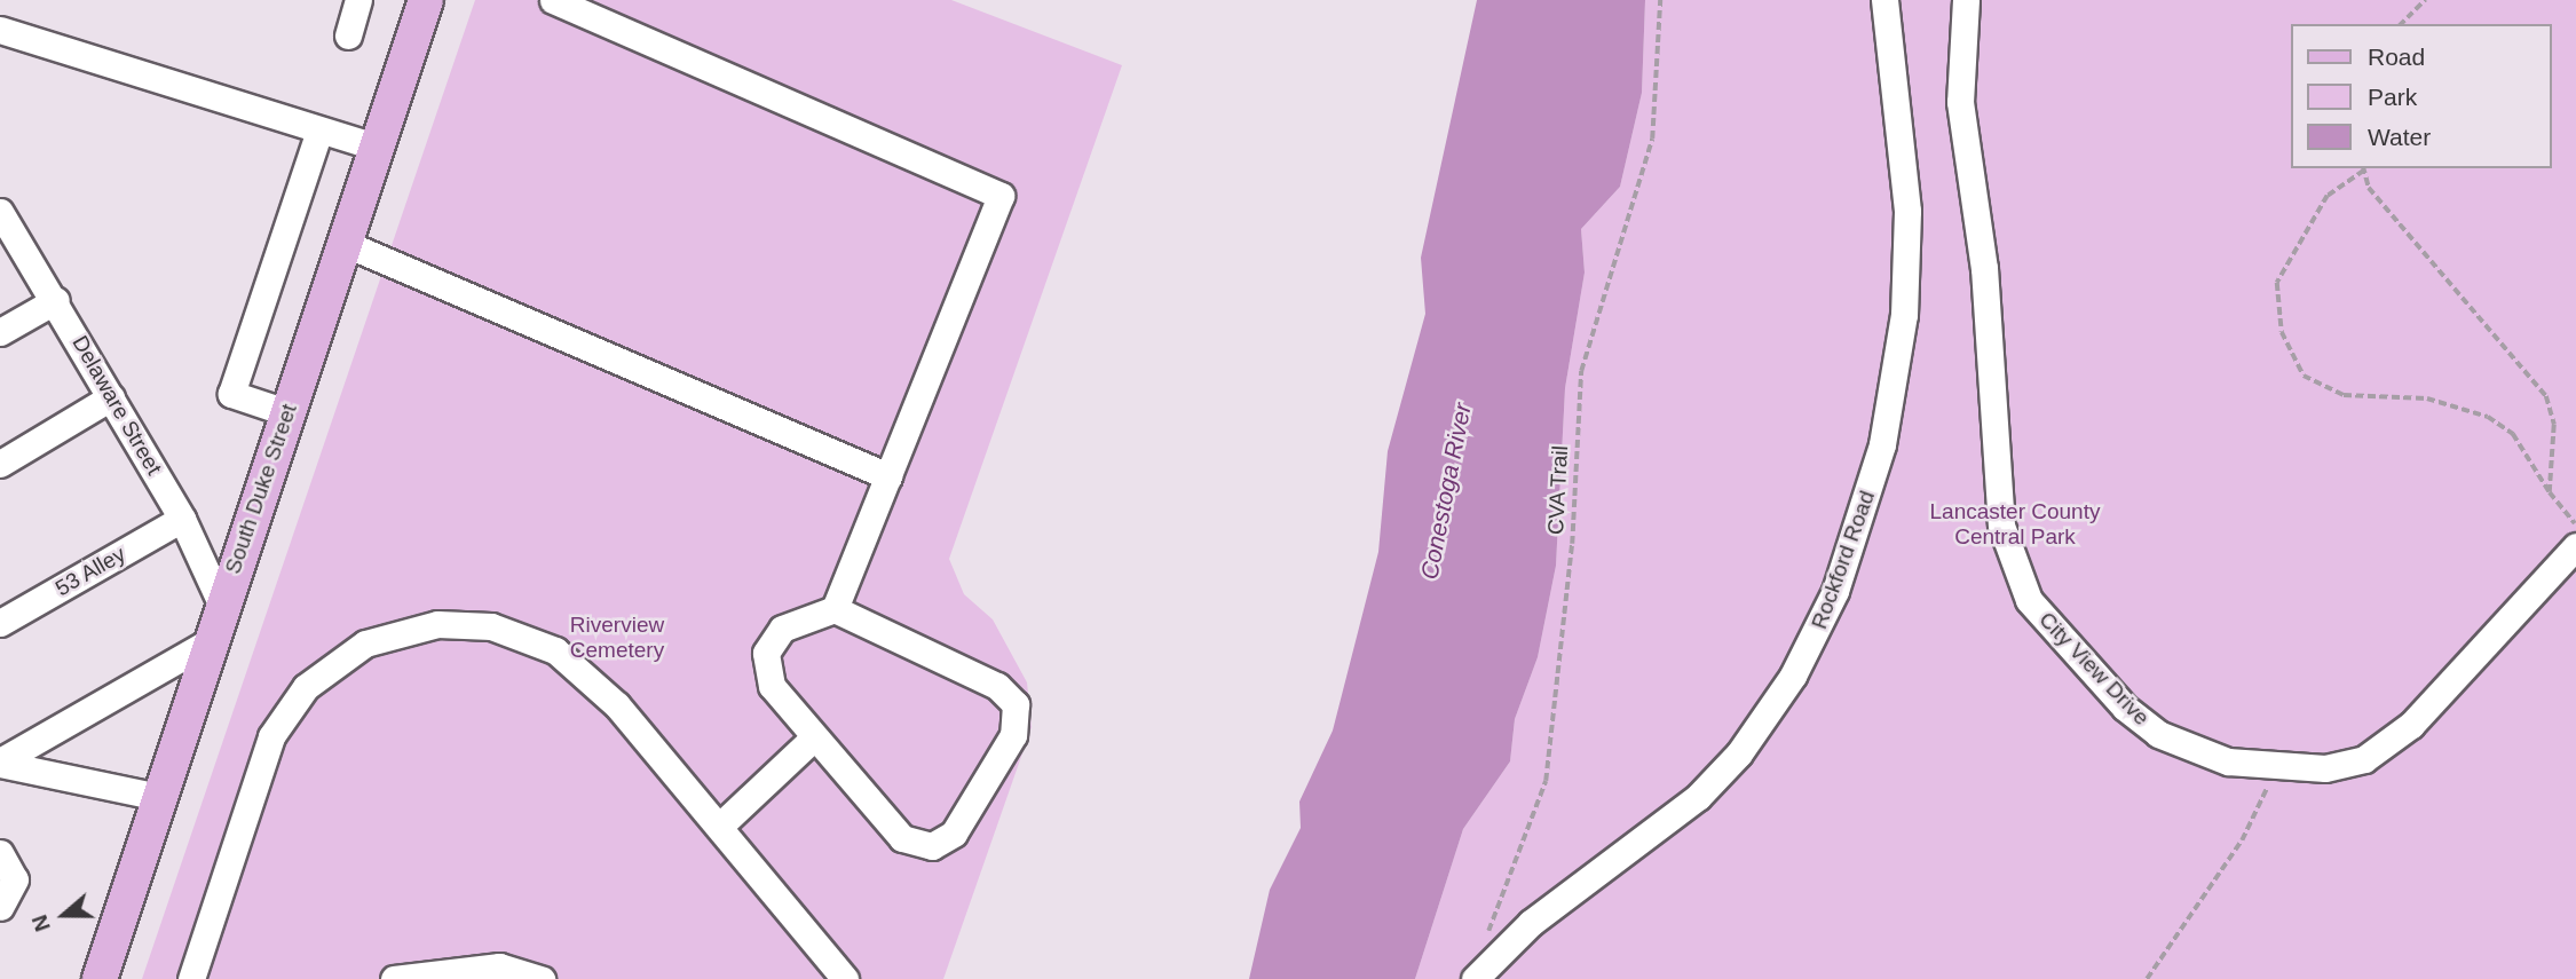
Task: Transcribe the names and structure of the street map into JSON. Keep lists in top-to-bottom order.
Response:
{
  "streets": {
    "main road": ["South Duke Street"],
    "street": [
      "Delaware Street",
      "Rockford Road",
      "53 Alley",
      "City View Drive"
    ],
    "path": ["CVA Trail"]
  },
  "crossings": [
    ["Delaware Street", "South Duke Street"],
    ["Delaware Street", "53 Alley"]
  ],
  "water": ["Conestoga River"],
  "parks": ["Lancaster County Central Park", "Riverview Cemetery"],
  "legend": ["Road", "Park", "Water"],
  "north": "left"
}
